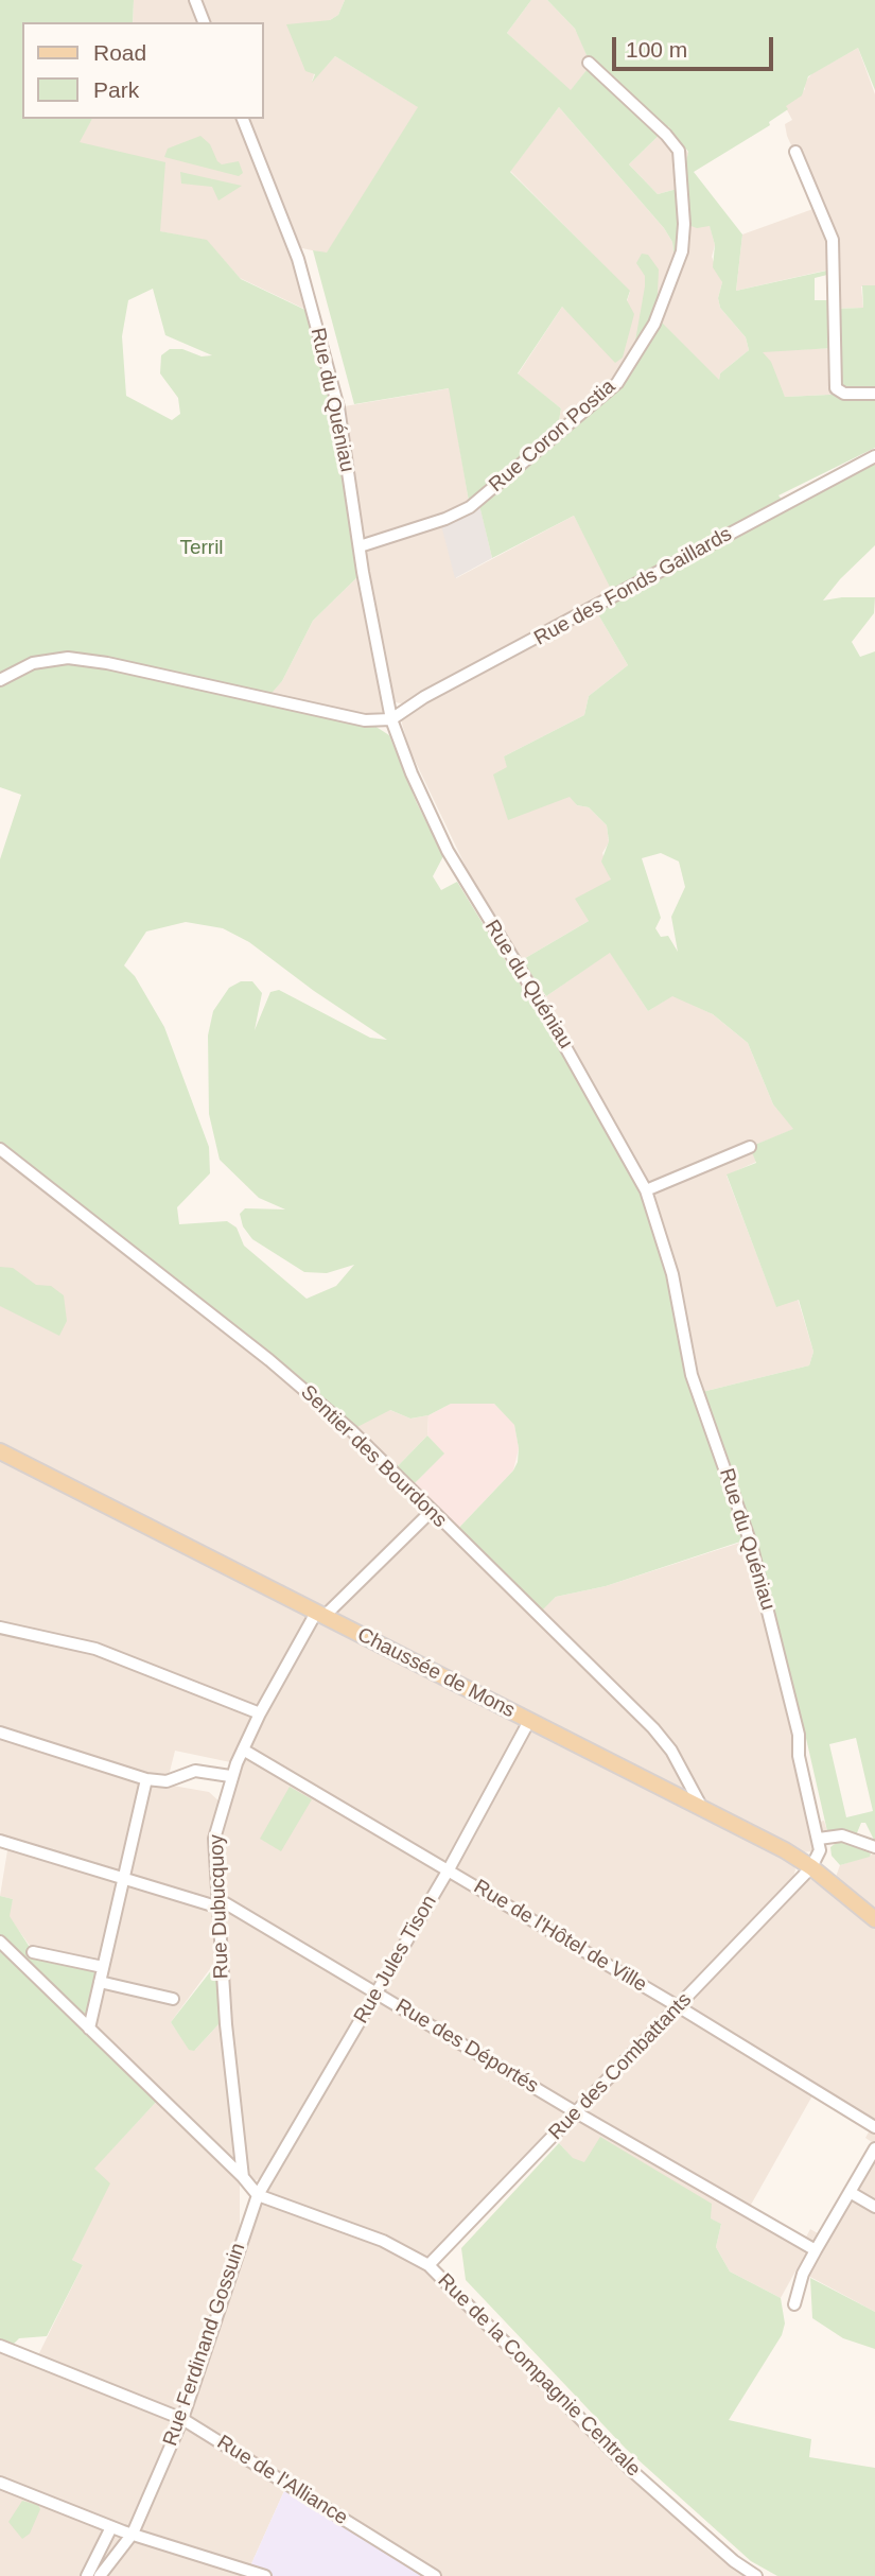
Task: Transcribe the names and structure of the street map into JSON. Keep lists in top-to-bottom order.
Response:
{
  "streets": {
    "main road": ["Chaussée de Mons"],
    "street": [
      "Rue du Quéniau",
      "Rue Coron Postia",
      "Rue des Fonds Gaillards",
      "Sentier des Bourdons",
      "Rue Dubucquoy",
      "Rue de l'Hôtel de Ville",
      "Rue Jules Tison",
      "Rue des Déportés",
      "Rue des Combattants",
      "Rue Ferdinand Gossuin",
      "Rue de la Compagnie Centrale",
      "Rue de l'Alliance"
    ]
  },
  "crossings": [
    ["Rue du Quéniau", "Rue Coron Postia"],
    ["Rue du Quéniau", "Rue des Fonds Gaillards"],
    ["Rue du Quéniau", "Rue des Combattants"],
    ["Sentier des Bourdons", "Chaussée de Mons"],
    ["Sentier des Bourdons", "Rue Dubucquoy"],
    ["Chaussée de Mons", "Rue Dubucquoy"],
    ["Chaussée de Mons", "Rue Jules Tison"],
    ["Chaussée de Mons", "Rue des Combattants"],
    ["Rue Dubucquoy", "Rue de l'Hôtel de Ville"],
    ["Rue Dubucquoy", "Rue des Déportés"],
    ["Rue de l'Hôtel de Ville", "Rue Jules Tison"],
    ["Rue de l'Hôtel de Ville", "Rue des Combattants"],
    ["Rue Jules Tison", "Rue des Déportés"],
    ["Rue Jules Tison", "Rue Ferdinand Gossuin"],
    ["Rue Jules Tison", "Rue de la Compagnie Centrale"],
    ["Rue des Déportés", "Rue des Combattants"],
    ["Rue des Combattants", "Rue de la Compagnie Centrale"],
    ["Rue Ferdinand Gossuin", "Rue de la Compagnie Centrale"],
    ["Rue Ferdinand Gossuin", "Rue de l'Alliance"]
  ],
  "parks": ["Terril"],
  "legend": ["Road", "Park"],
  "scale_bar": "100 m"
}
